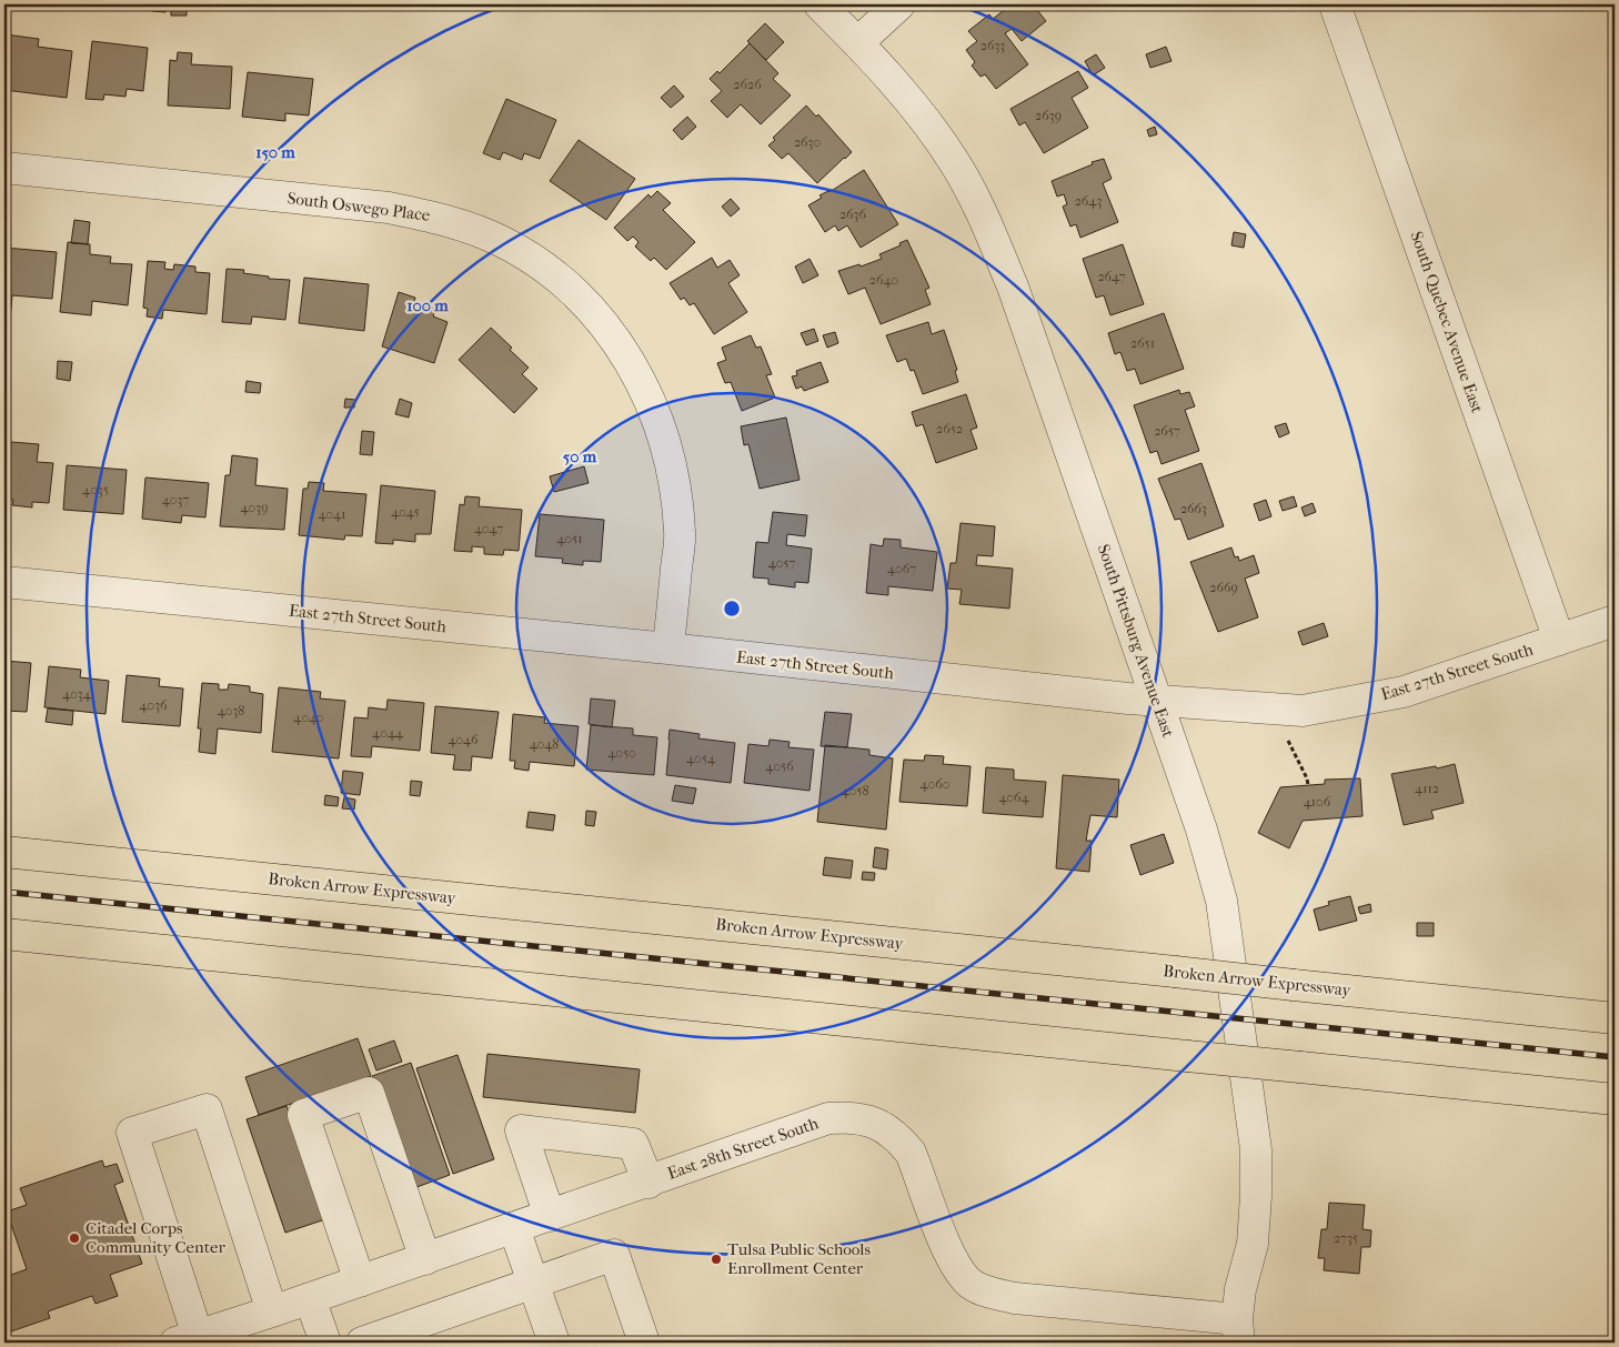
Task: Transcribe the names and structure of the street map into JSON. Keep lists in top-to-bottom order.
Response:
{
  "streets": {
    "highway": ["Broken Arrow Expressway"],
    "street": [
      "South Oswego Place",
      "South Quebec Avenue East",
      "East 27th Street South",
      "South Pittsburg Avenue East",
      "East 28th Street South"
    ]
  },
  "crossings": [
    ["South Oswego Place", "East 27th Street South"],
    ["South Quebec Avenue East", "East 27th Street South"],
    ["East 27th Street South", "South Pittsburg Avenue East"],
    ["South Pittsburg Avenue East", "East 28th Street South"]
  ],
  "places": ["Citadel Corps Community Center", "Tulsa Public Schools Enrollment Center"],
  "house_numbers": [
    "2633",
    "2626",
    "2639",
    "2630",
    "2643",
    "2636",
    "2647",
    "2640",
    "2651",
    "2652",
    "2657",
    "4035",
    "4037",
    "4039",
    "2663",
    "4045",
    "4041",
    "4047",
    "4051",
    "4057",
    "4067",
    "2669",
    "4034",
    "4036",
    "4038",
    "4040",
    "4044",
    "4046",
    "4048",
    "4050",
    "4054",
    "4056",
    "4060",
    "4112",
    "4058",
    "4064",
    "4106",
    "2735"
  ],
  "rings": ["150 m", "100 m", "50 m"]
}
